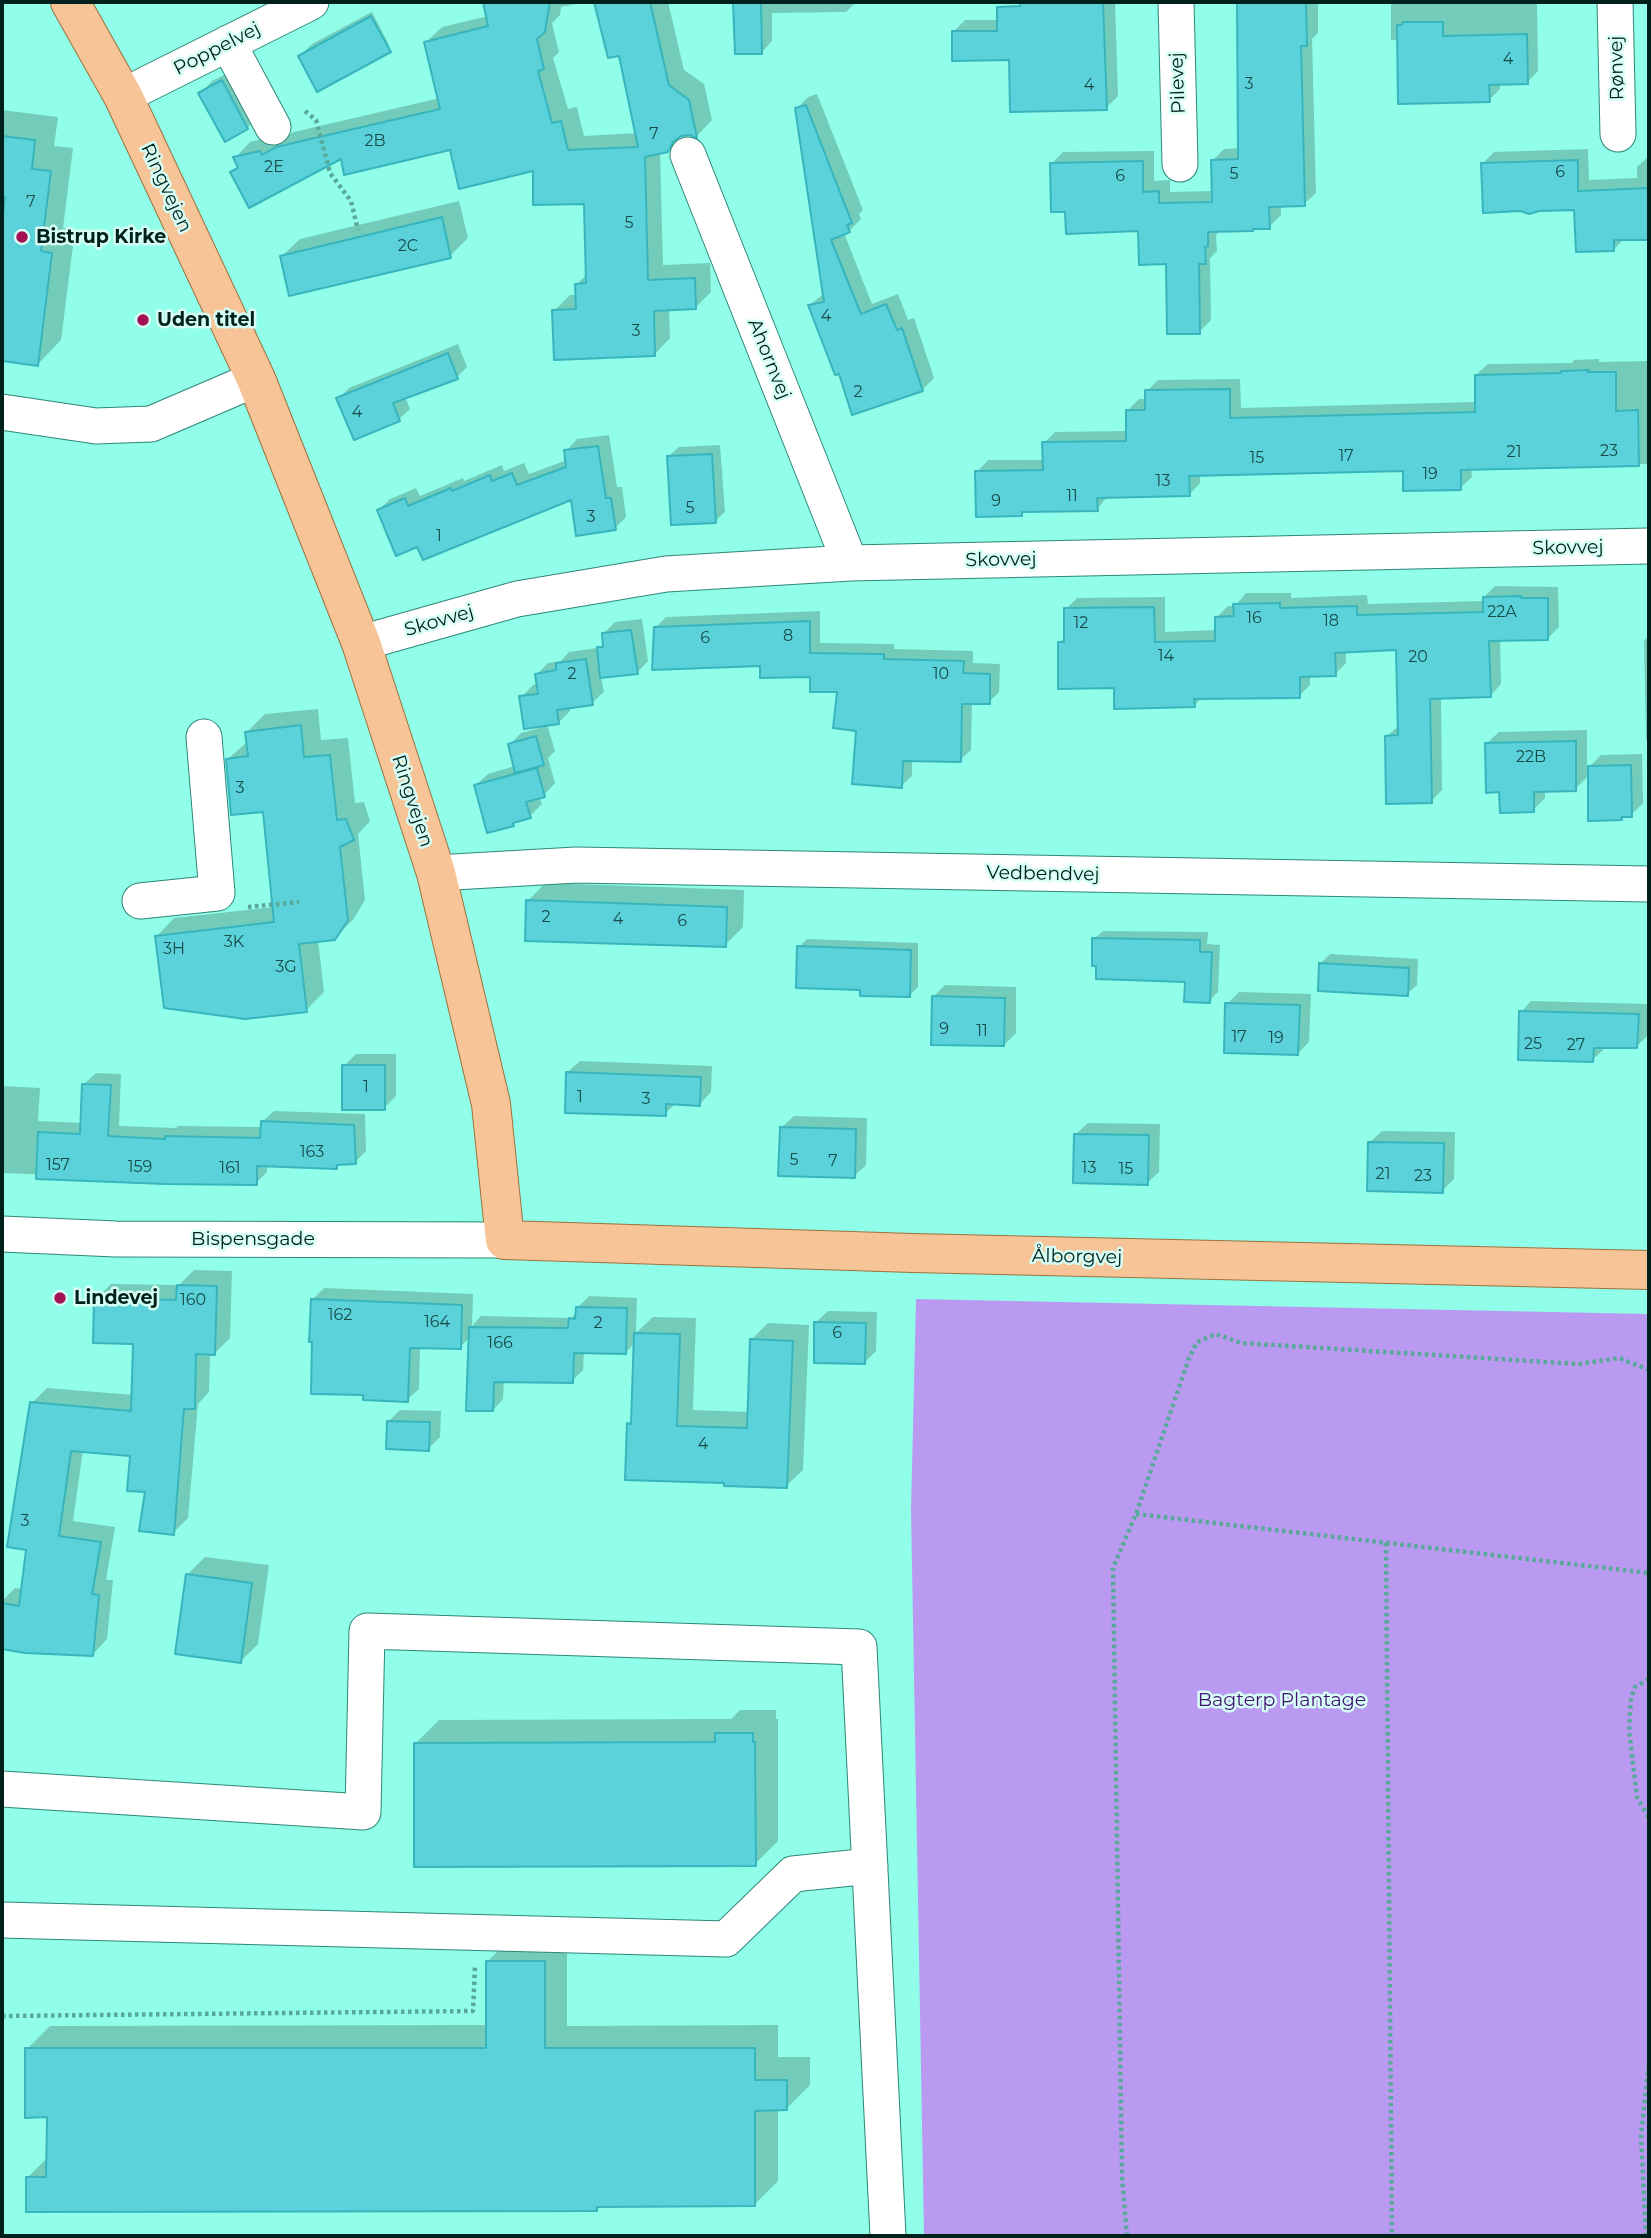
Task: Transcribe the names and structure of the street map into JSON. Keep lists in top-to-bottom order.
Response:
{
  "streets": {
    "main road": ["Ringvejen", "Ålborgvej"],
    "street": [
      "Poppelvej",
      "Rønvej",
      "Pilevej",
      "Ahornvej",
      "Skovvej",
      "Vedbendvej",
      "Bispensgade"
    ]
  },
  "crossings": [
    ["Poppelvej", "Ringvejen"],
    ["Ringvejen", "Skovvej"],
    ["Ringvejen", "Vedbendvej"],
    ["Ringvejen", "Bispensgade"],
    ["Ringvejen", "Ålborgvej"],
    ["Ahornvej", "Skovvej"],
    ["Bispensgade", "Ålborgvej"]
  ],
  "parks": ["Bagterp Plantage"],
  "places": ["Bistrup Kirke", "Uden titel", "Lindevej"],
  "house_numbers": [
    "4",
    "3",
    "4",
    "7",
    "2B",
    "2E",
    "6",
    "5",
    "6",
    "7",
    "5",
    "2C",
    "4",
    "3",
    "2",
    "4",
    "23",
    "21",
    "17",
    "15",
    "19",
    "13",
    "11",
    "9",
    "5",
    "3",
    "1",
    "22A",
    "16",
    "18",
    "12",
    "8",
    "6",
    "14",
    "20",
    "2",
    "10",
    "22B",
    "3",
    "2",
    "4",
    "6",
    "3K",
    "3H",
    "3G",
    "9",
    "11",
    "17",
    "19",
    "25",
    "27",
    "1",
    "1",
    "3",
    "163",
    "5",
    "7",
    "157",
    "159",
    "161",
    "13",
    "15",
    "21",
    "23",
    "160",
    "162",
    "164",
    "2",
    "6",
    "166",
    "4",
    "3"
  ]
}
